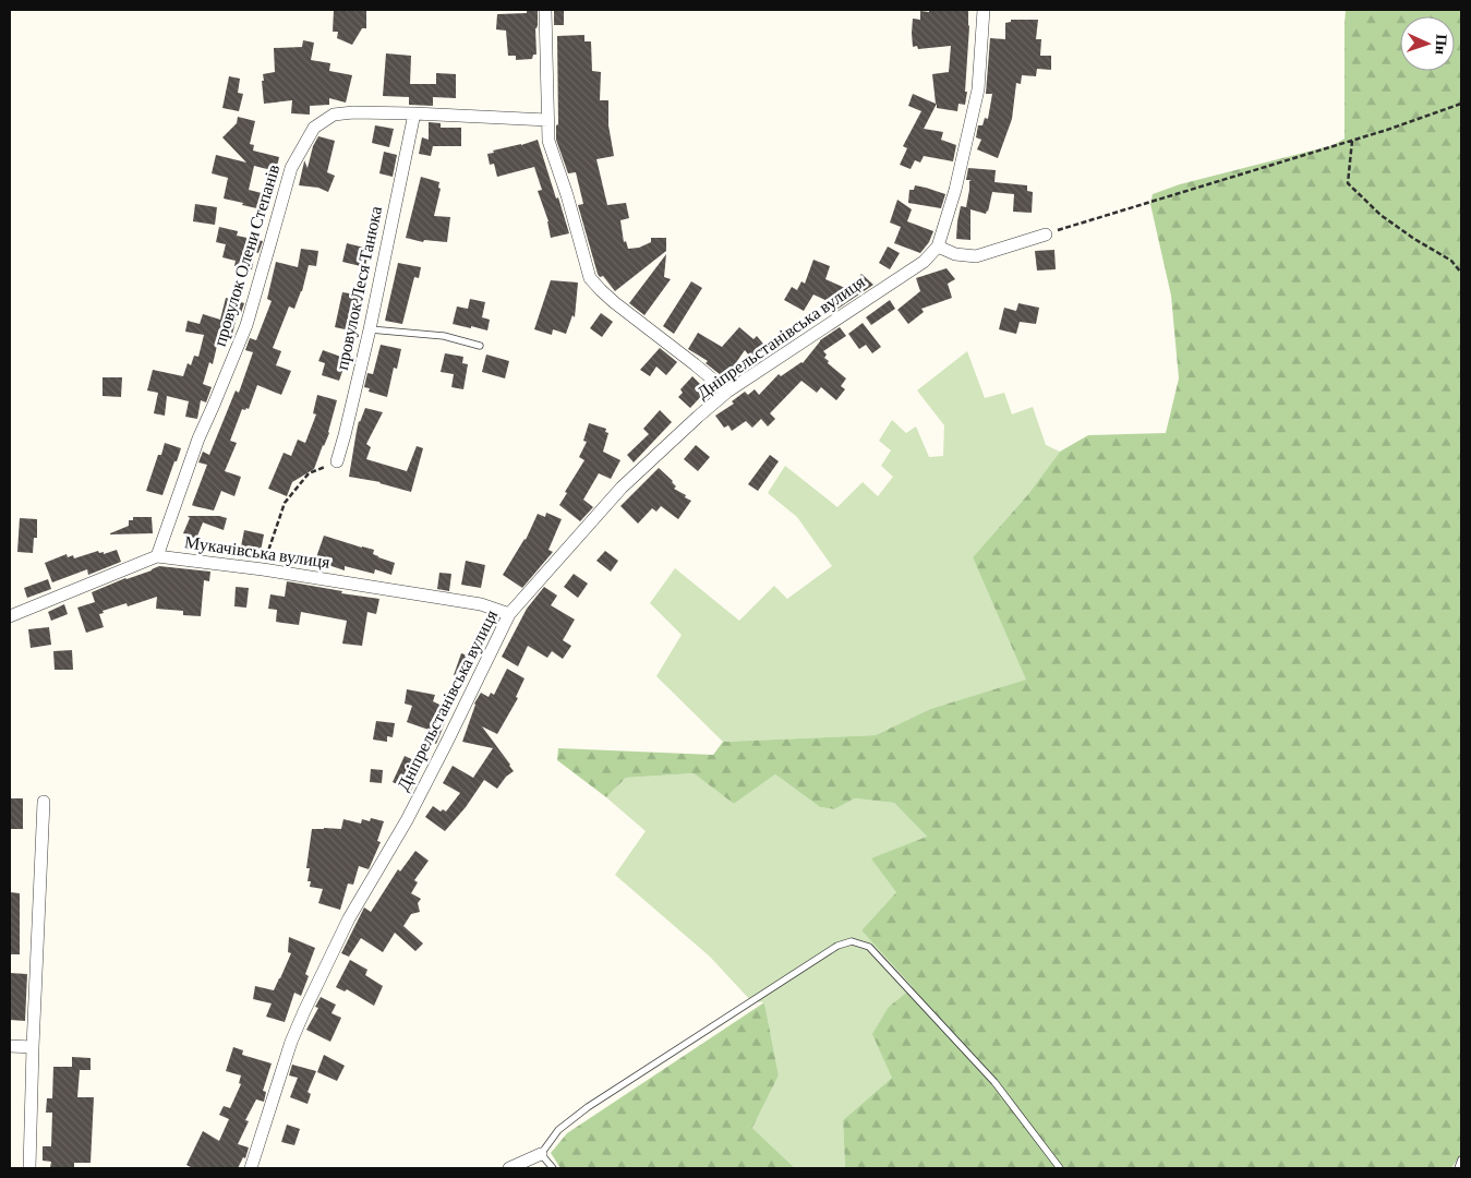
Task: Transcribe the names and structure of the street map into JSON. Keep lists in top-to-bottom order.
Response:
{
  "streets": {
    "street": [
      "провулок Олени Степанів",
      "провулок Леся Танюка",
      "Дніпрельстанівська вулиця",
      "Мукачівська вулиця"
    ]
  },
  "crossings": [
    ["провулок Олени Степанів", "провулок Леся Танюка"],
    ["провулок Олени Степанів", "Мукачівська вулиця"],
    ["Дніпрельстанівська вулиця", "Мукачівська вулиця"]
  ],
  "north": "right"
}
